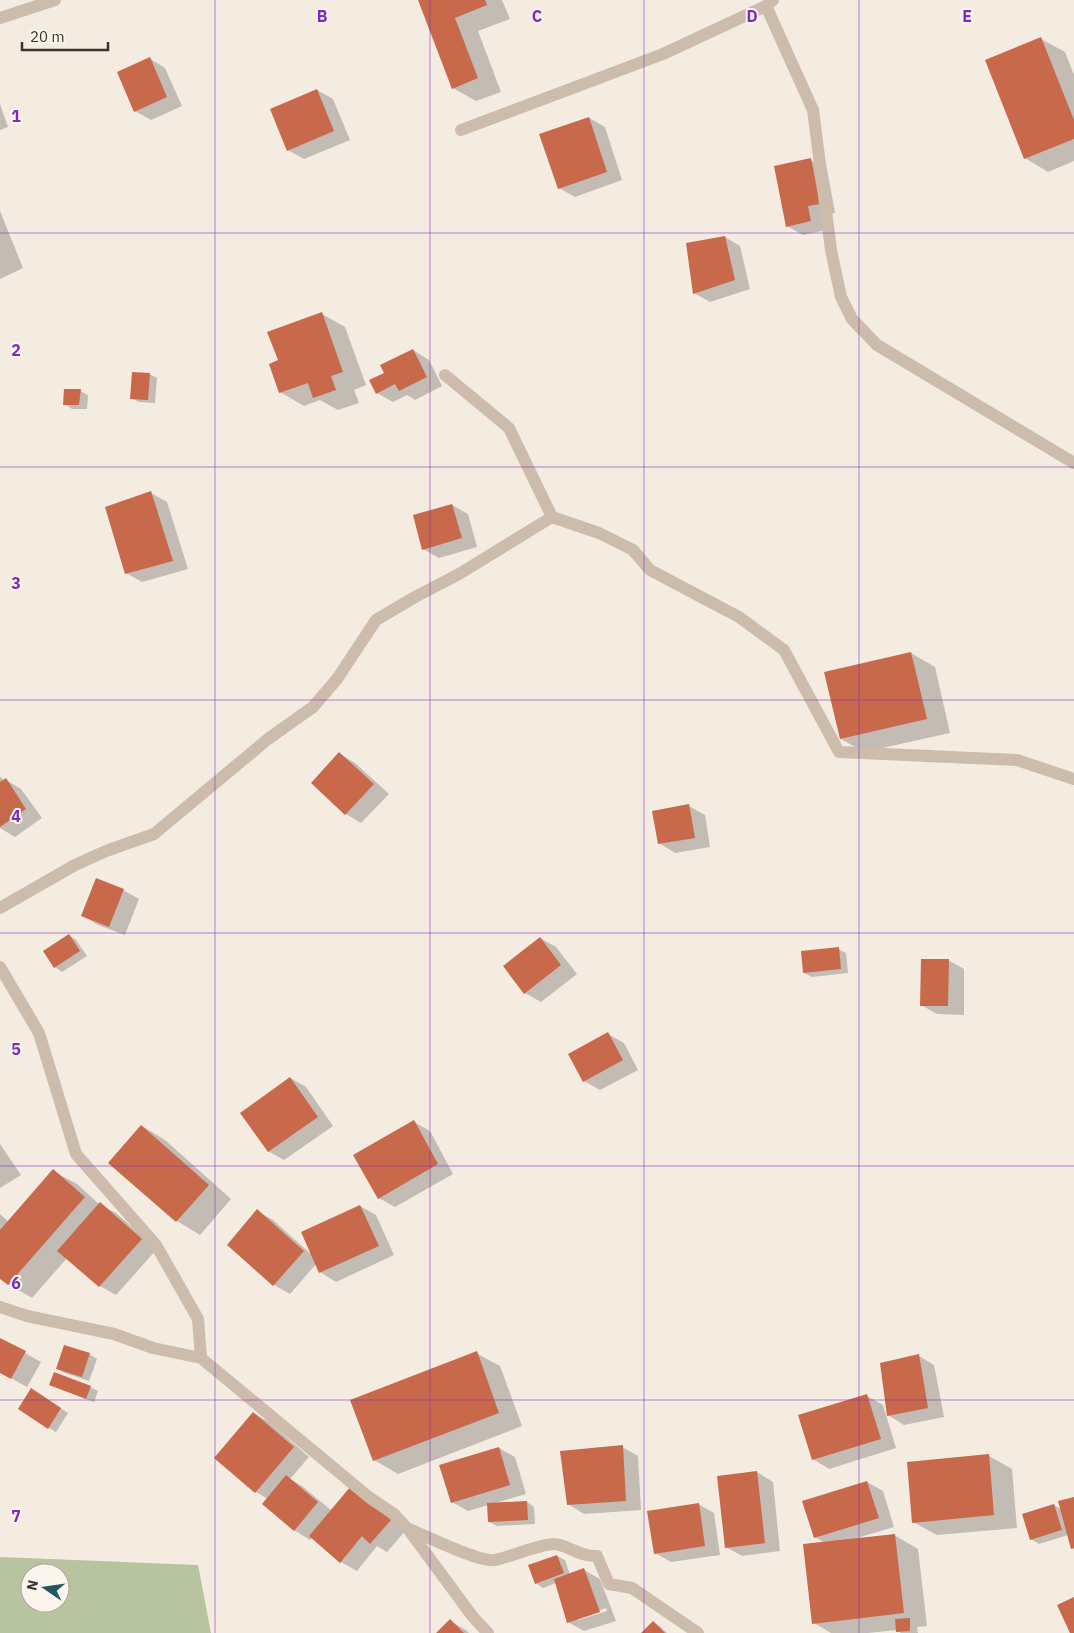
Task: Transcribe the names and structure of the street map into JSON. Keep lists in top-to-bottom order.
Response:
{
  "scale_bar": "20 m",
  "north": "left",
  "grid": {
    "columns": [
      "B",
      "C",
      "D",
      "E"
    ],
    "rows": [
      "1",
      "2",
      "3",
      "4",
      "5",
      "6",
      "7"
    ]
  }
}
